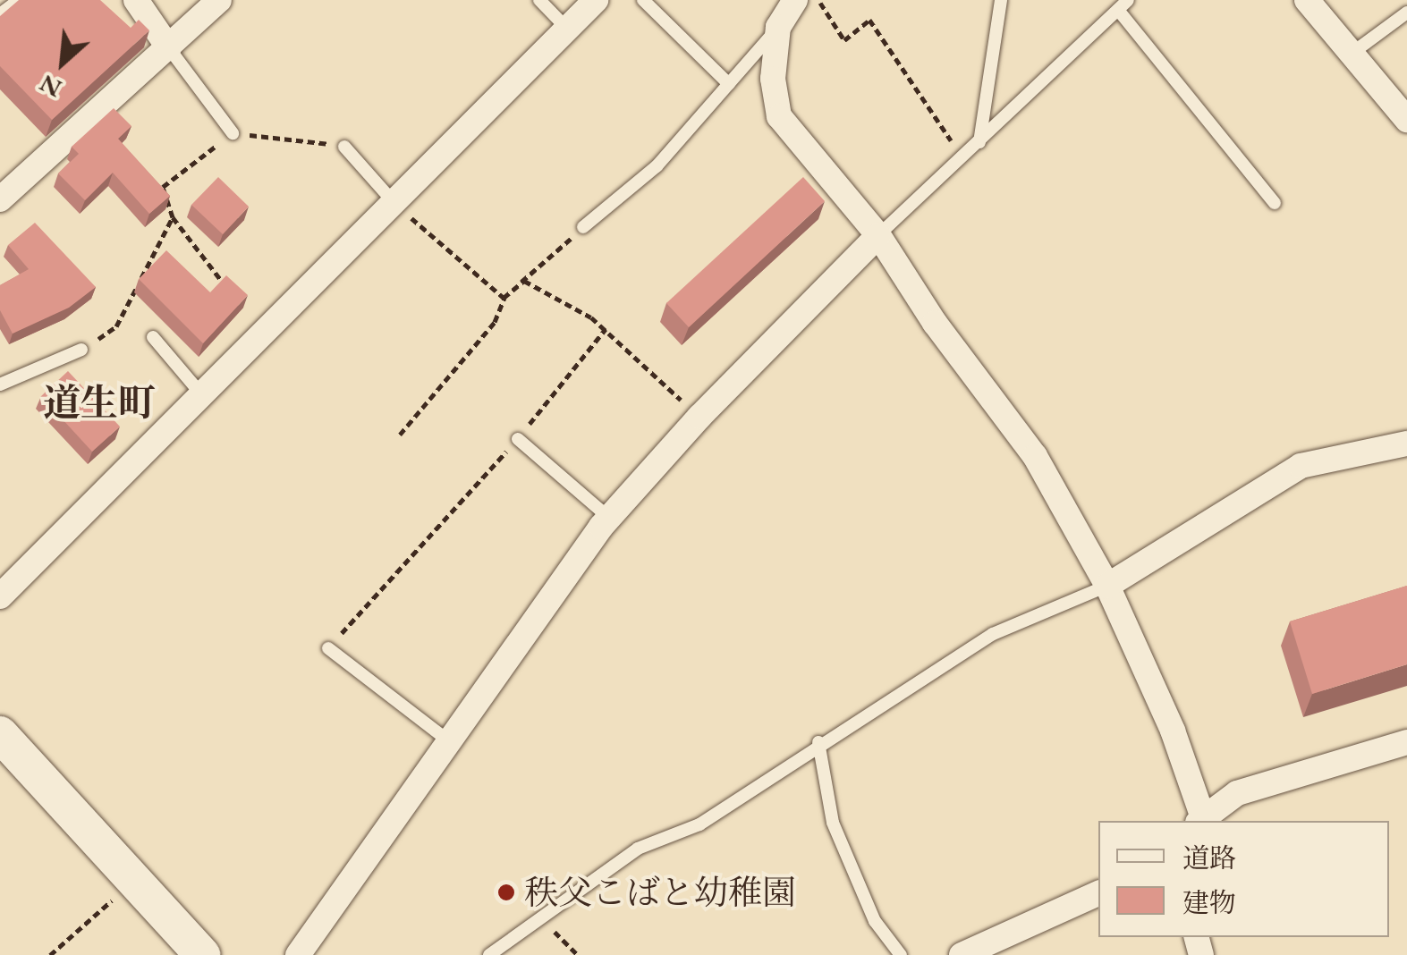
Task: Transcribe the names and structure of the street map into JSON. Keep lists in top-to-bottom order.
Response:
{
  "districts": ["道生町"],
  "places": ["秩父こばと幼稚園"],
  "legend": ["道路", "建物"],
  "north": "bottom left"
}
